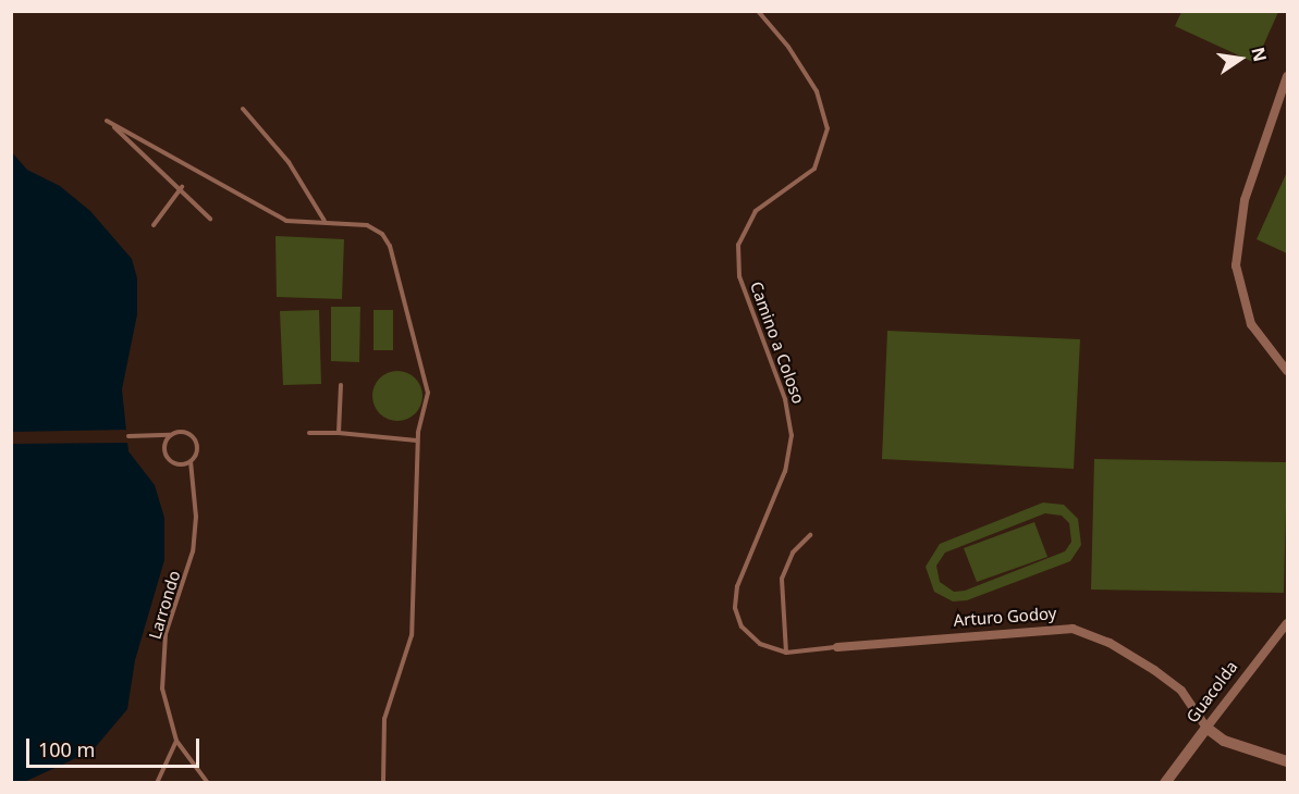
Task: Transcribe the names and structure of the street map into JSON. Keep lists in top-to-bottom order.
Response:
{
  "streets": {
    "street": ["Arturo Godoy", "Guacolda"],
    "lane": ["Camino a Coloso", "Larrondo"]
  },
  "crossings": [
    ["Camino a Coloso", "Arturo Godoy"],
    ["Arturo Godoy", "Guacolda"]
  ],
  "scale_bar": "100 m",
  "north": "right"
}
